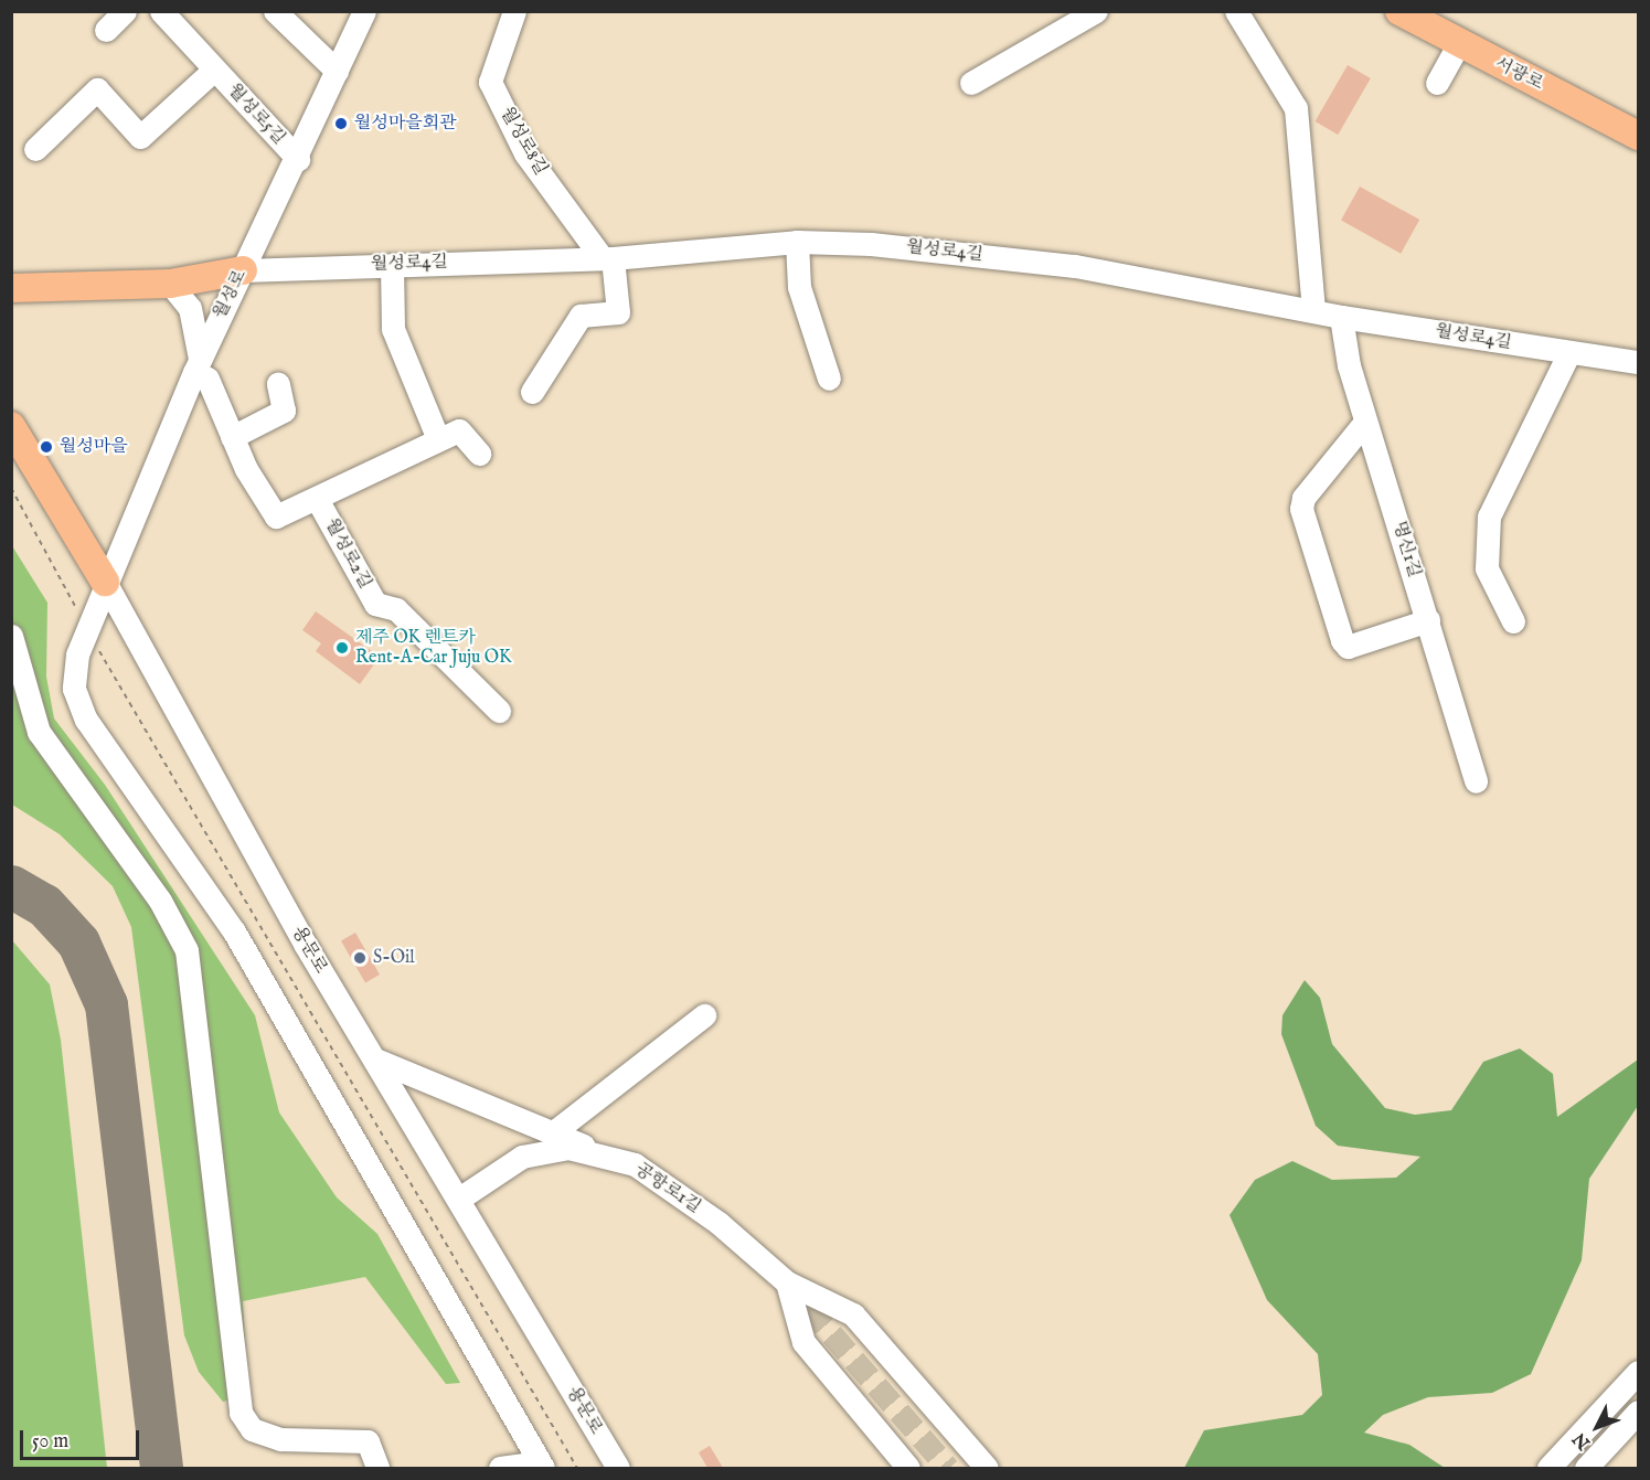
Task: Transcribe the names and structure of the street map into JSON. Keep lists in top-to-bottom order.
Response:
{
  "streets": {
    "main road": ["서광로", "용문로"],
    "street": [
      "월성로5길",
      "월성로8길",
      "월성로4길",
      "월성로",
      "명신1길",
      "월성로2길",
      "공항로1길"
    ]
  },
  "crossings": [
    ["월성로5길", "월성로"],
    ["월성로8길", "월성로4길"],
    ["월성로4길", "월성로"],
    ["월성로4길", "명신1길"],
    ["월성로", "월성로2길"],
    ["월성로", "용문로"],
    ["용문로", "공항로1길"]
  ],
  "places": [
    "월성마을회관",
    "월성마을",
    "제주 OK 렌트카 Rent-A-Car Juju OK",
    "S-Oil"
  ],
  "scale_bar": "50 m",
  "north": "bottom left"
}
